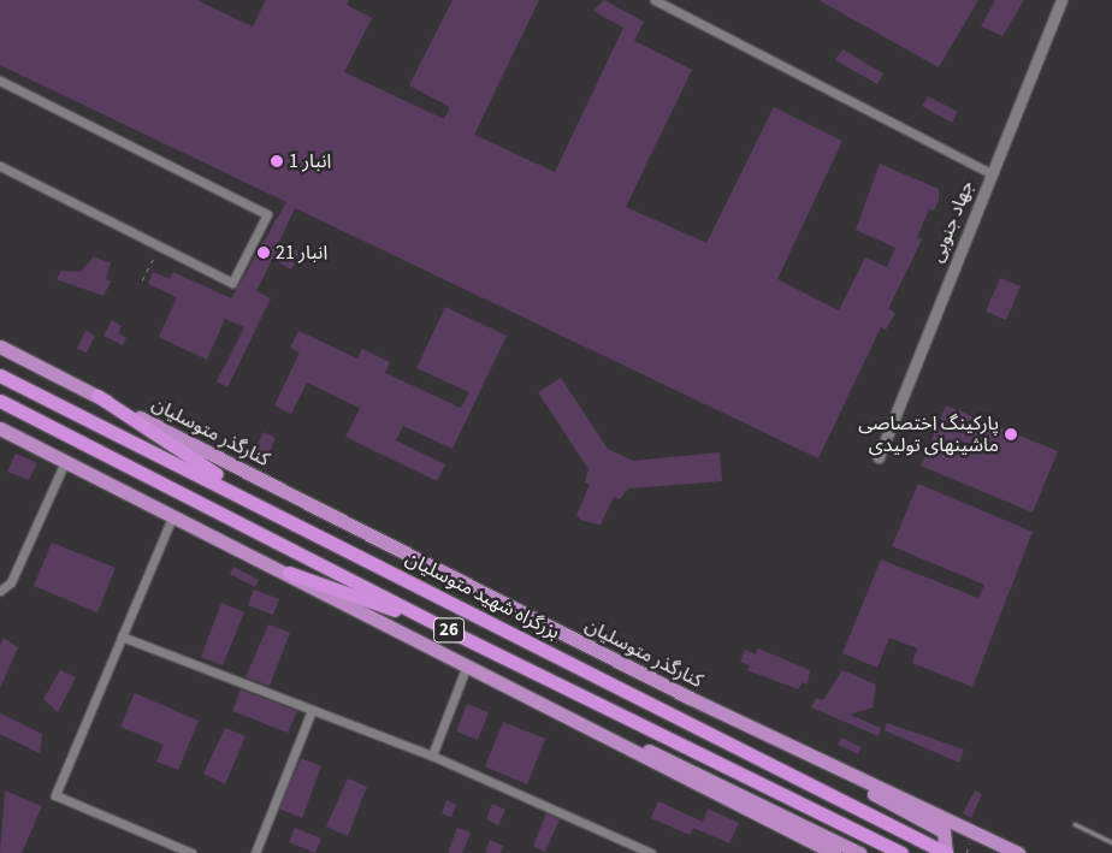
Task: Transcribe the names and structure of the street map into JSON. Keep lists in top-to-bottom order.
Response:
{
  "streets": {
    "highway": ["بزرگراه شهید متوسلیان", "26"],
    "main road": ["کنارگذر متوسلیان"],
    "street": ["جهاد جنوبی"]
  },
  "places": ["انبار 1", "انبار 21", "پارکینگ اختصاصی ماشینهای تولیدی"]
}
